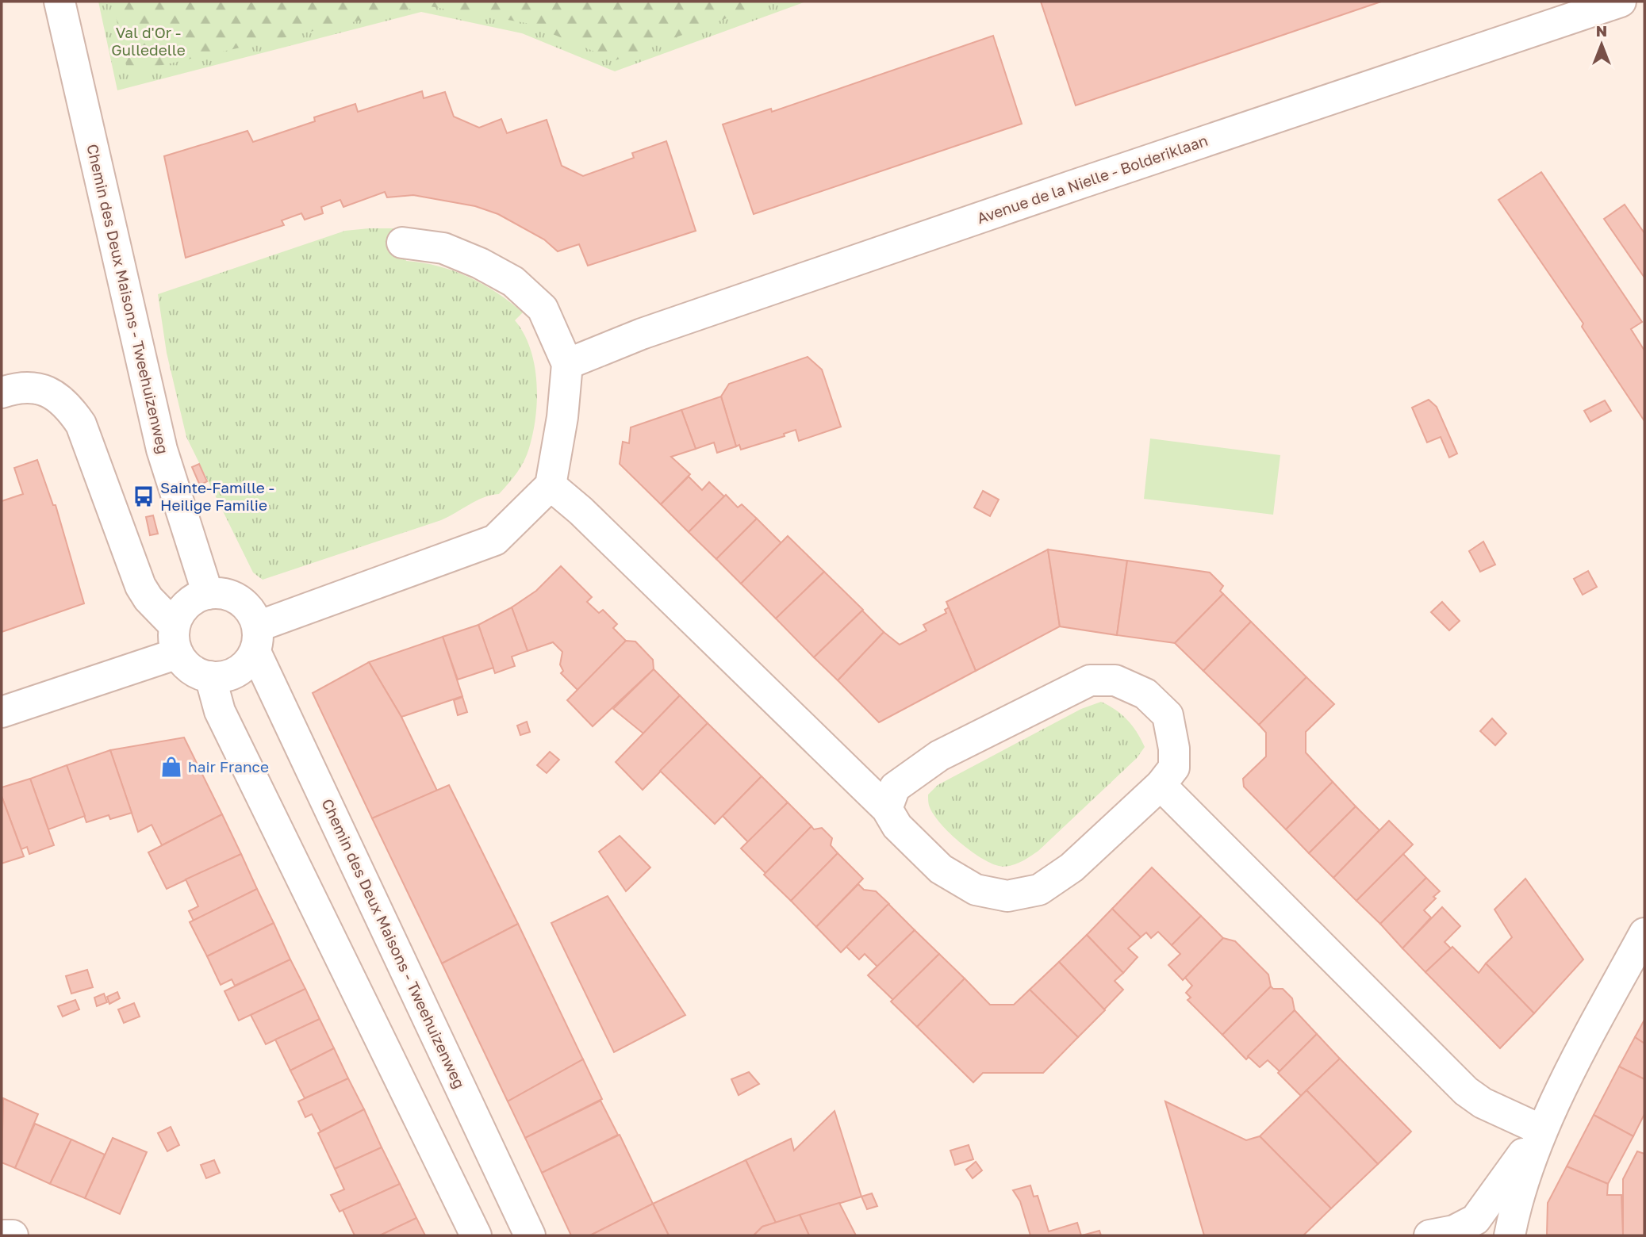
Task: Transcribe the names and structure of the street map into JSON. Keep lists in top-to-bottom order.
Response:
{
  "streets": {
    "street": ["Avenue de la Nielle - Bolderiklaan", "Chemin des Deux Maisons - Tweehuizenweg"]
  },
  "parks": ["Val d'Or - Gulledelle"],
  "places": {
    "bus stop": ["Sainte-Famille - Heilige Familie"],
    "shop": ["hair France"]
  },
  "north": "top"
}
